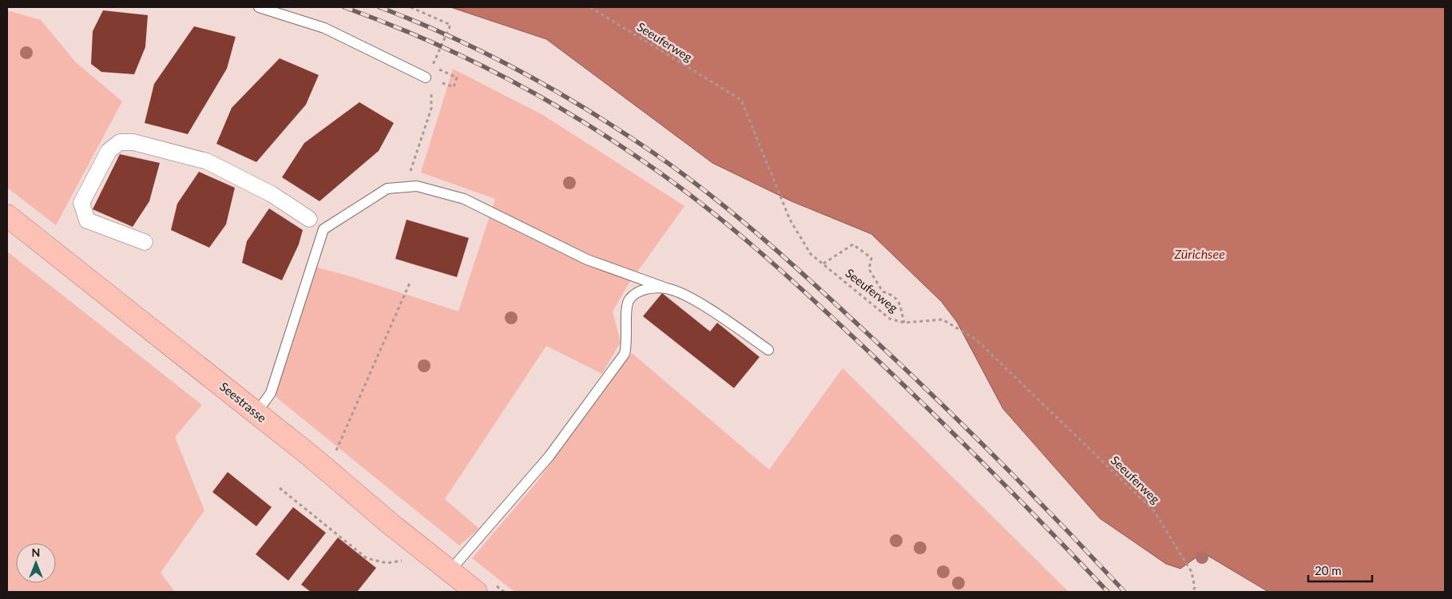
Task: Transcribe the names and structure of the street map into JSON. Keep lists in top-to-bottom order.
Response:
{
  "streets": {
    "main road": ["Seestrasse"],
    "path": ["Seeuferweg"]
  },
  "water": ["Zürichsee"],
  "scale_bar": "20 m",
  "north": "top"
}
